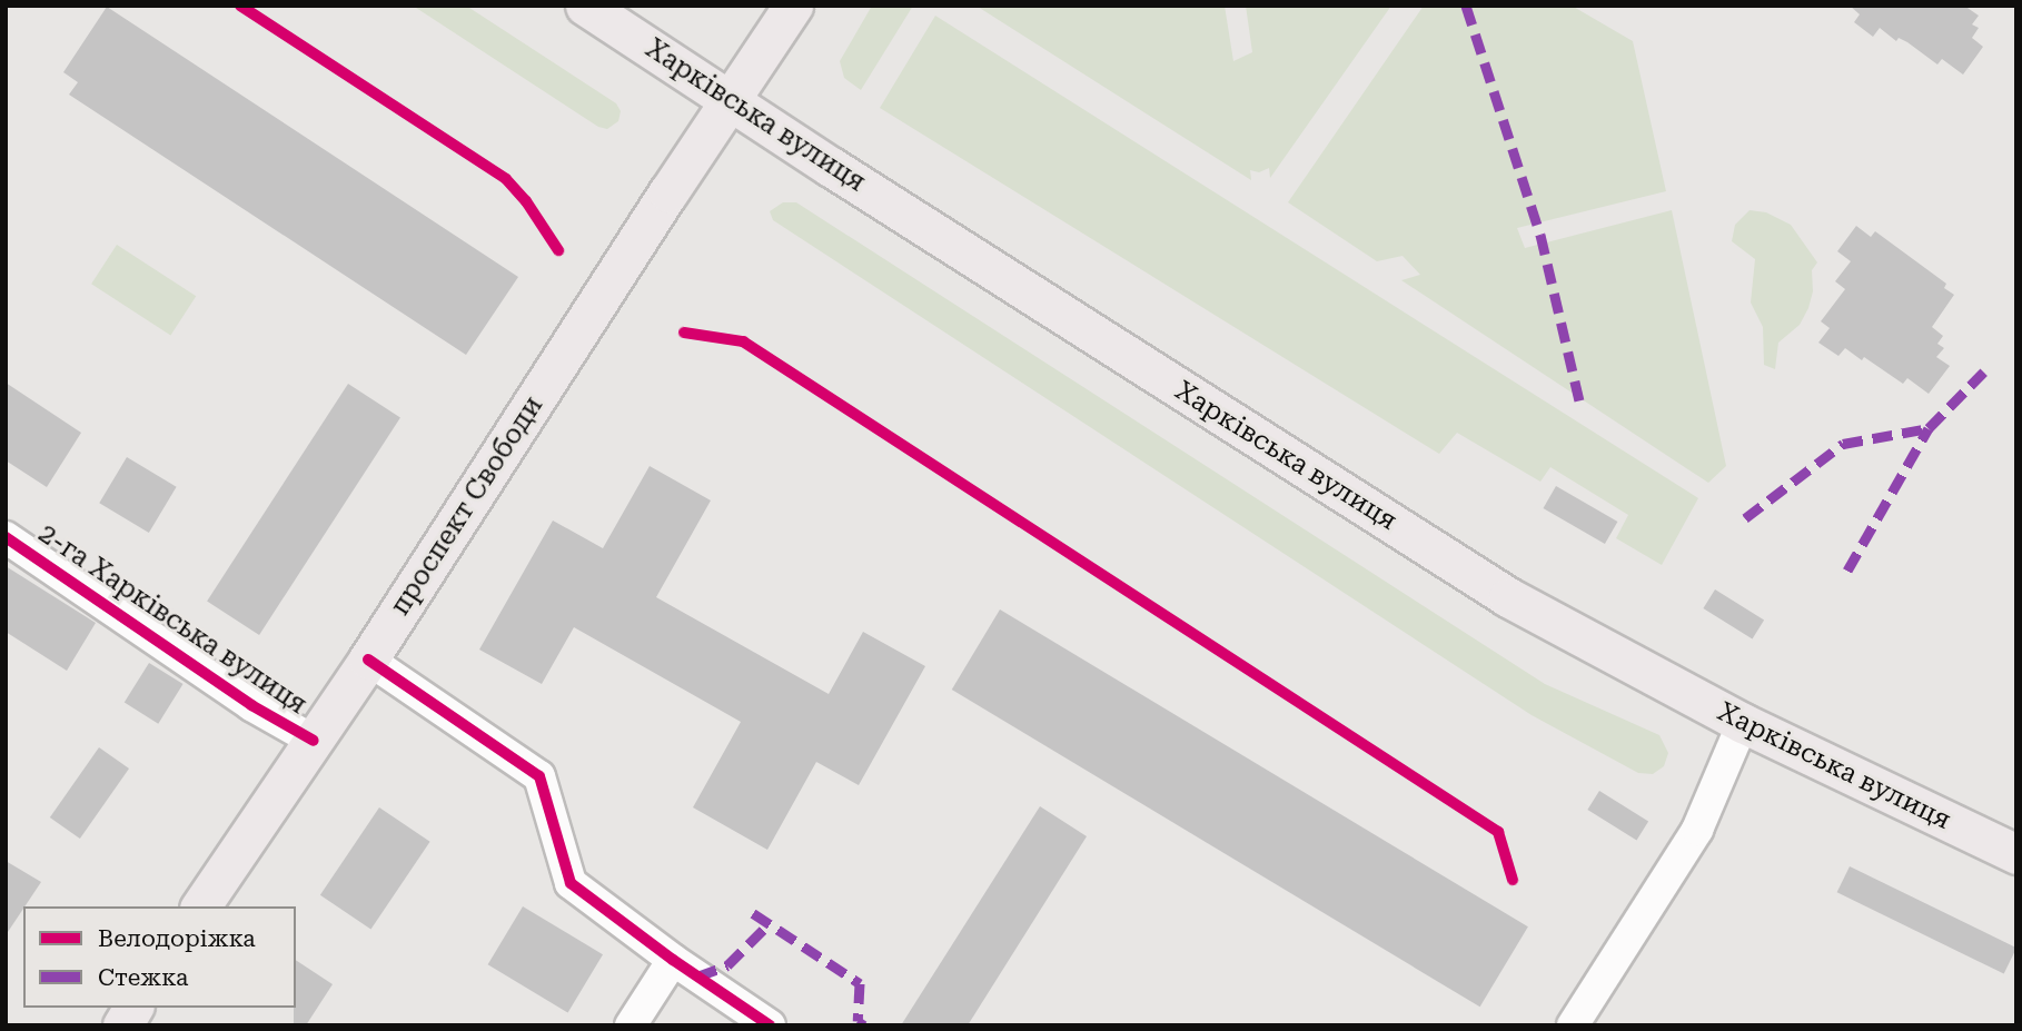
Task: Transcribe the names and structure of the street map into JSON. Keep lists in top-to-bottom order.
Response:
{
  "streets": {
    "main road": ["Харківська вулиця", "проспект Свободи"],
    "street": ["2-га Харківська вулиця"]
  },
  "crossings": [
    ["Харківська вулиця", "проспект Свободи"],
    ["проспект Свободи", "2-га Харківська вулиця"]
  ],
  "legend": ["Велодоріжка", "Стежка"]
}
